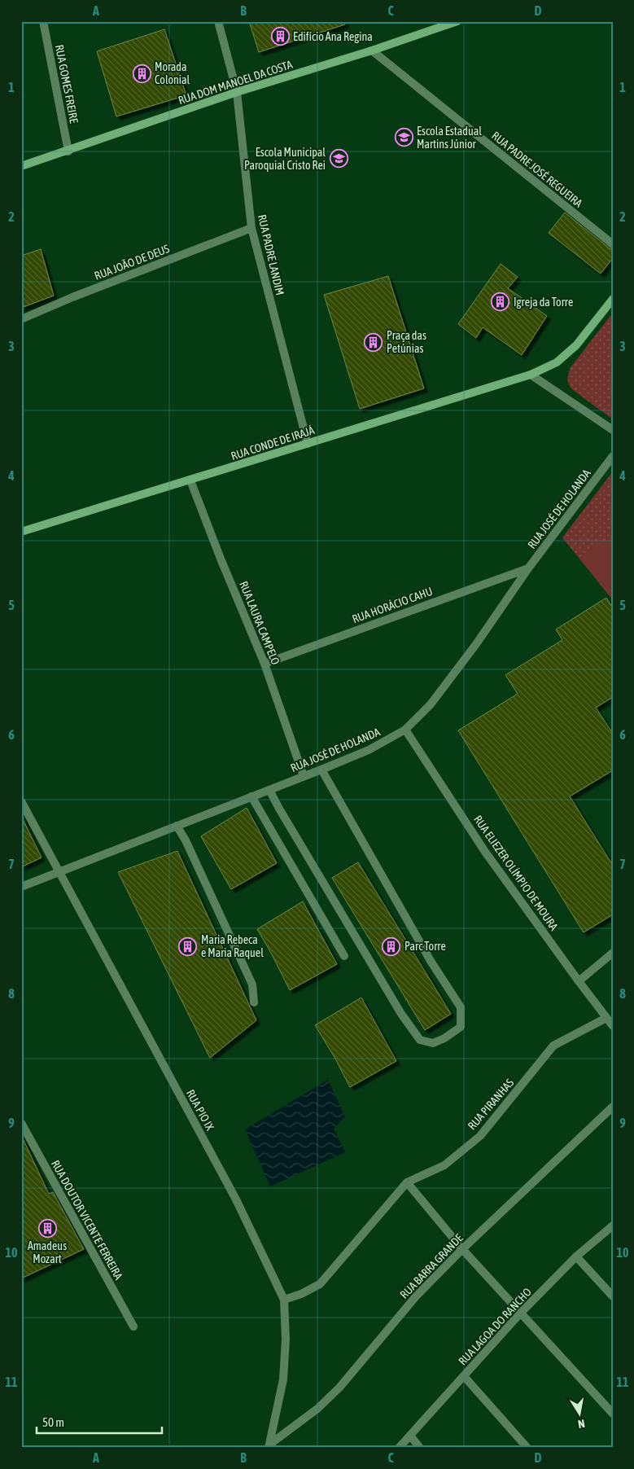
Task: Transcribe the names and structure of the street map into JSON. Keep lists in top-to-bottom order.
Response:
{
  "streets": {
    "main road": ["RUA DOM MANOEL DA COSTA", "RUA CONDE DE IRAJÁ"],
    "street": [
      "RUA GOMES FREIRE",
      "RUA PADRE JOSÉ REGUEIRA",
      "RUA PADRE LANDIM",
      "RUA JOÃO DE DEUS",
      "RUA JOSÉ DE HOLANDA",
      "RUA HORÁCIO CAHU",
      "RUA LAURA CAMPELO",
      "RUA ELIEZER OLÍMPIO DE MOURA",
      "RUA PIRANHAS",
      "RUA PIO IX",
      "RUA DOUTOR VICENTE FERREIRA",
      "RUA BARRA GRANDE",
      "RUA LAGOA DO RANCHO"
    ]
  },
  "crossings": [
    ["RUA DOM MANOEL DA COSTA", "RUA GOMES FREIRE"],
    ["RUA DOM MANOEL DA COSTA", "RUA PADRE JOSÉ REGUEIRA"],
    ["RUA DOM MANOEL DA COSTA", "RUA PADRE LANDIM"],
    ["RUA PADRE LANDIM", "RUA JOÃO DE DEUS"],
    ["RUA PADRE LANDIM", "RUA CONDE DE IRAJÁ"],
    ["RUA CONDE DE IRAJÁ", "RUA LAURA CAMPELO"],
    ["RUA JOSÉ DE HOLANDA", "RUA HORÁCIO CAHU"],
    ["RUA JOSÉ DE HOLANDA", "RUA LAURA CAMPELO"],
    ["RUA JOSÉ DE HOLANDA", "RUA ELIEZER OLÍMPIO DE MOURA"],
    ["RUA JOSÉ DE HOLANDA", "RUA PIO IX"],
    ["RUA HORÁCIO CAHU", "RUA LAURA CAMPELO"],
    ["RUA ELIEZER OLÍMPIO DE MOURA", "RUA PIRANHAS"],
    ["RUA PIRANHAS", "RUA PIO IX"],
    ["RUA PIO IX", "RUA BARRA GRANDE"]
  ],
  "places": {
    "building": [
      "Edifício Ana Regina",
      "Morada Colonial",
      "Igreja da Torre",
      "Praça das Petúnias",
      "Maria Rebeca e Maria Raquel",
      "Parc Torre",
      "Amadeus Mozart"
    ],
    "school or university": ["Escola Estadual Martins Júnior", "Escola Municipal Paroquial Cristo Rei"]
  },
  "scale_bar": "50 m",
  "north": "bottom",
  "grid": {
    "columns": [
      "A",
      "B",
      "C",
      "D"
    ],
    "rows": [
      "1",
      "2",
      "3",
      "4",
      "5",
      "6",
      "7",
      "8",
      "9",
      "10",
      "11"
    ]
  }
}
